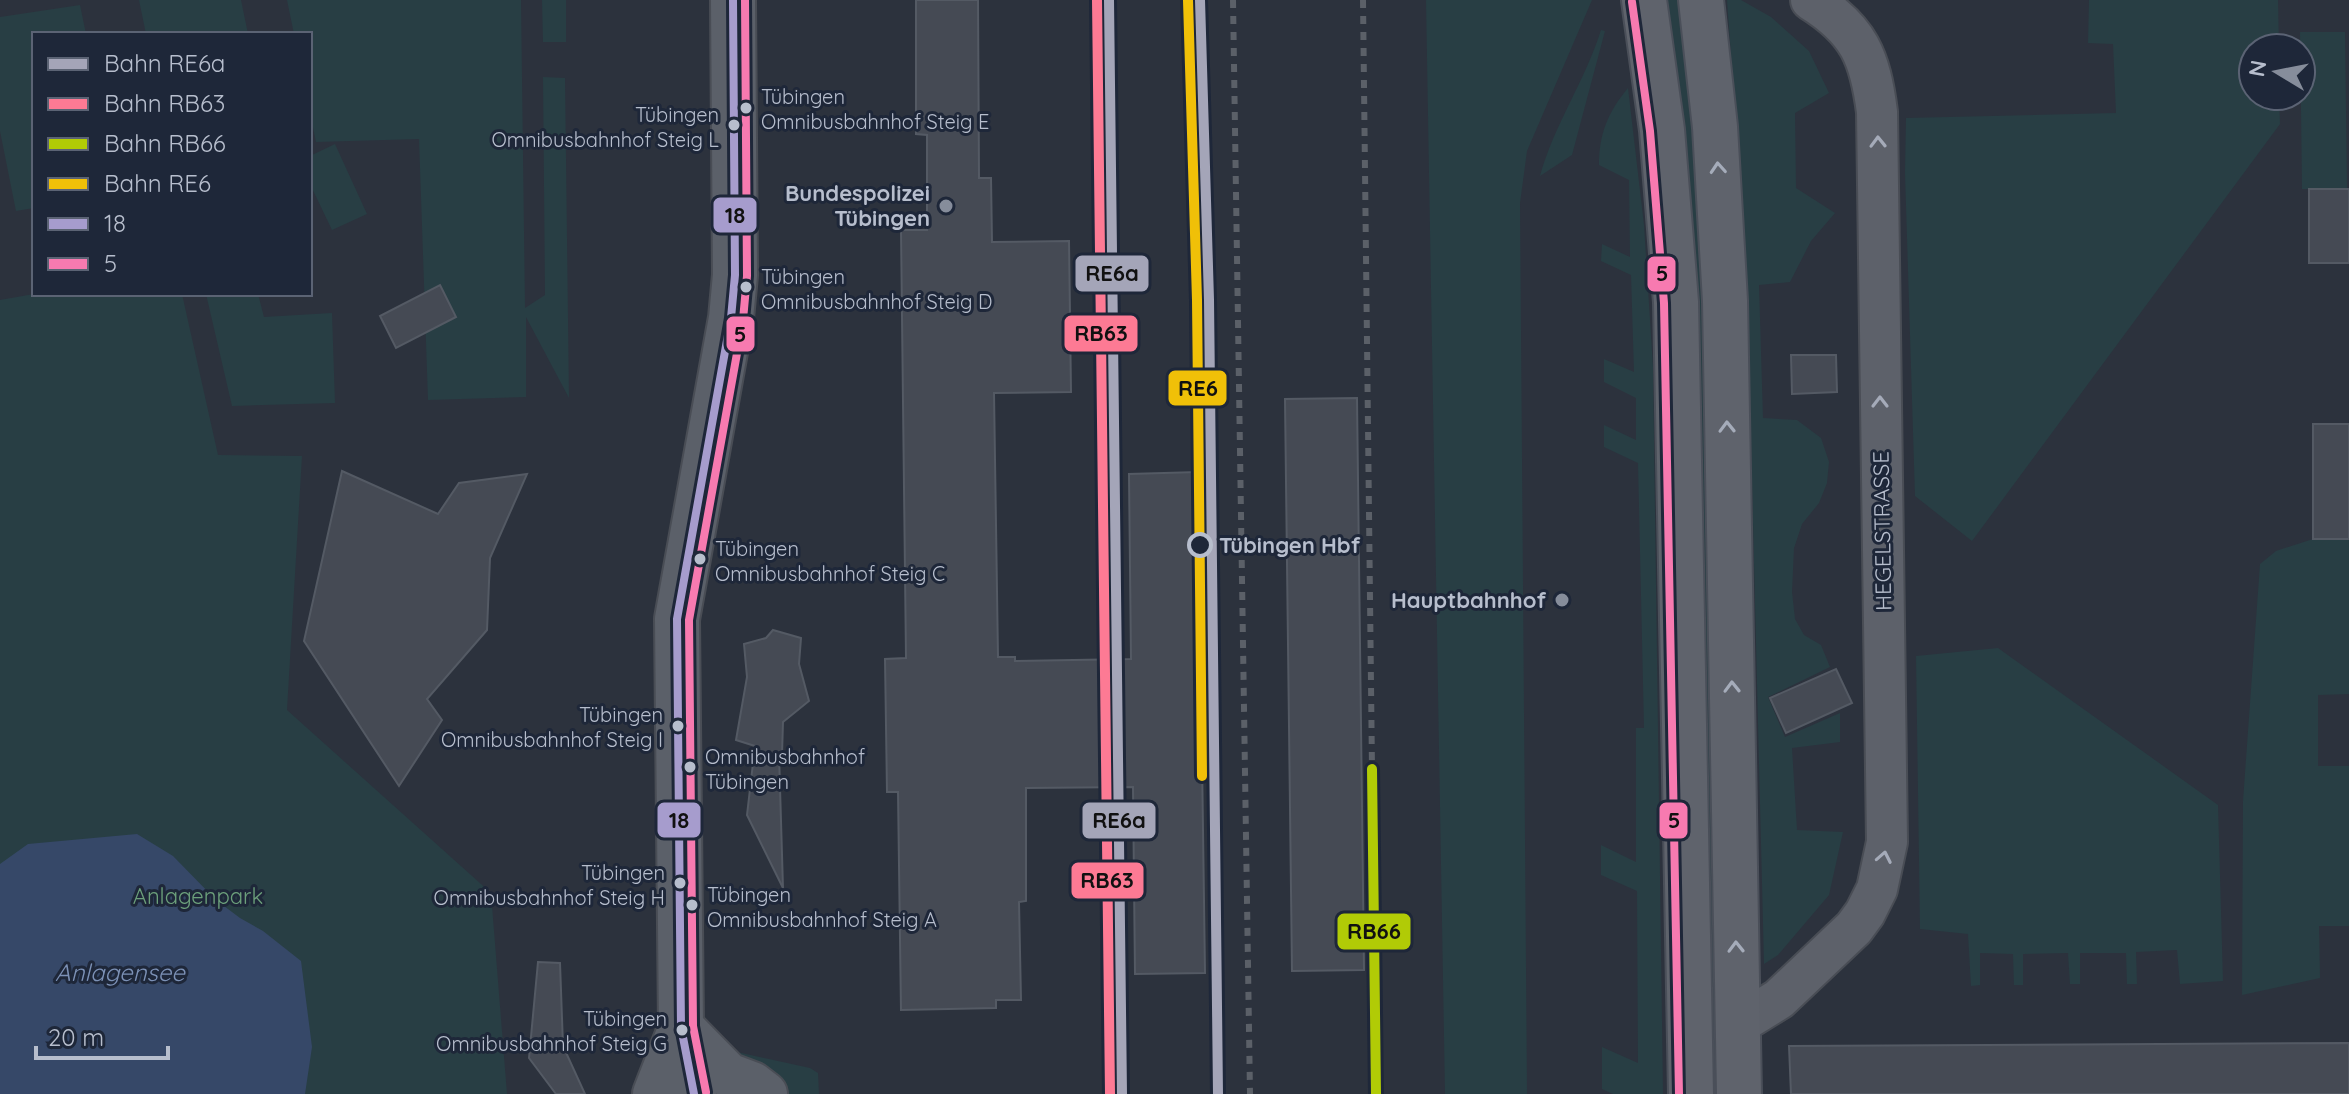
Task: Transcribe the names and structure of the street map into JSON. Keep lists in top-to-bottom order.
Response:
{
  "streets": {
    "street": ["HEGELSTRASSE"]
  },
  "one_way": ["HEGELSTRASSE"],
  "water": ["Anlagensee"],
  "parks": ["Anlagenpark"],
  "places": [
    "Tübingen Omnibusbahnhof Steig E",
    "Tübingen Omnibusbahnhof Steig L",
    "Bundespolizei Tübingen",
    "Tübingen Omnibusbahnhof Steig D",
    "Tübingen Hbf",
    "Tübingen Omnibusbahnhof Steig C",
    "Hauptbahnhof",
    "Tübingen Omnibusbahnhof Steig I",
    "Omnibusbahnhof Tübingen",
    "Tübingen Omnibusbahnhof Steig H",
    "Tübingen Omnibusbahnhof Steig A",
    "Tübingen Omnibusbahnhof Steig G"
  ],
  "lines": [
    "rail line RE6a",
    "rail line RB63",
    "rail line RE6",
    "transit line 18",
    "transit line 5",
    "rail line RB66"
  ],
  "legend": [
    "Bahn RE6a",
    "Bahn RB63",
    "Bahn RB66",
    "Bahn RE6",
    "18",
    "5"
  ],
  "scale_bar": "20 m",
  "north": "left"
}
